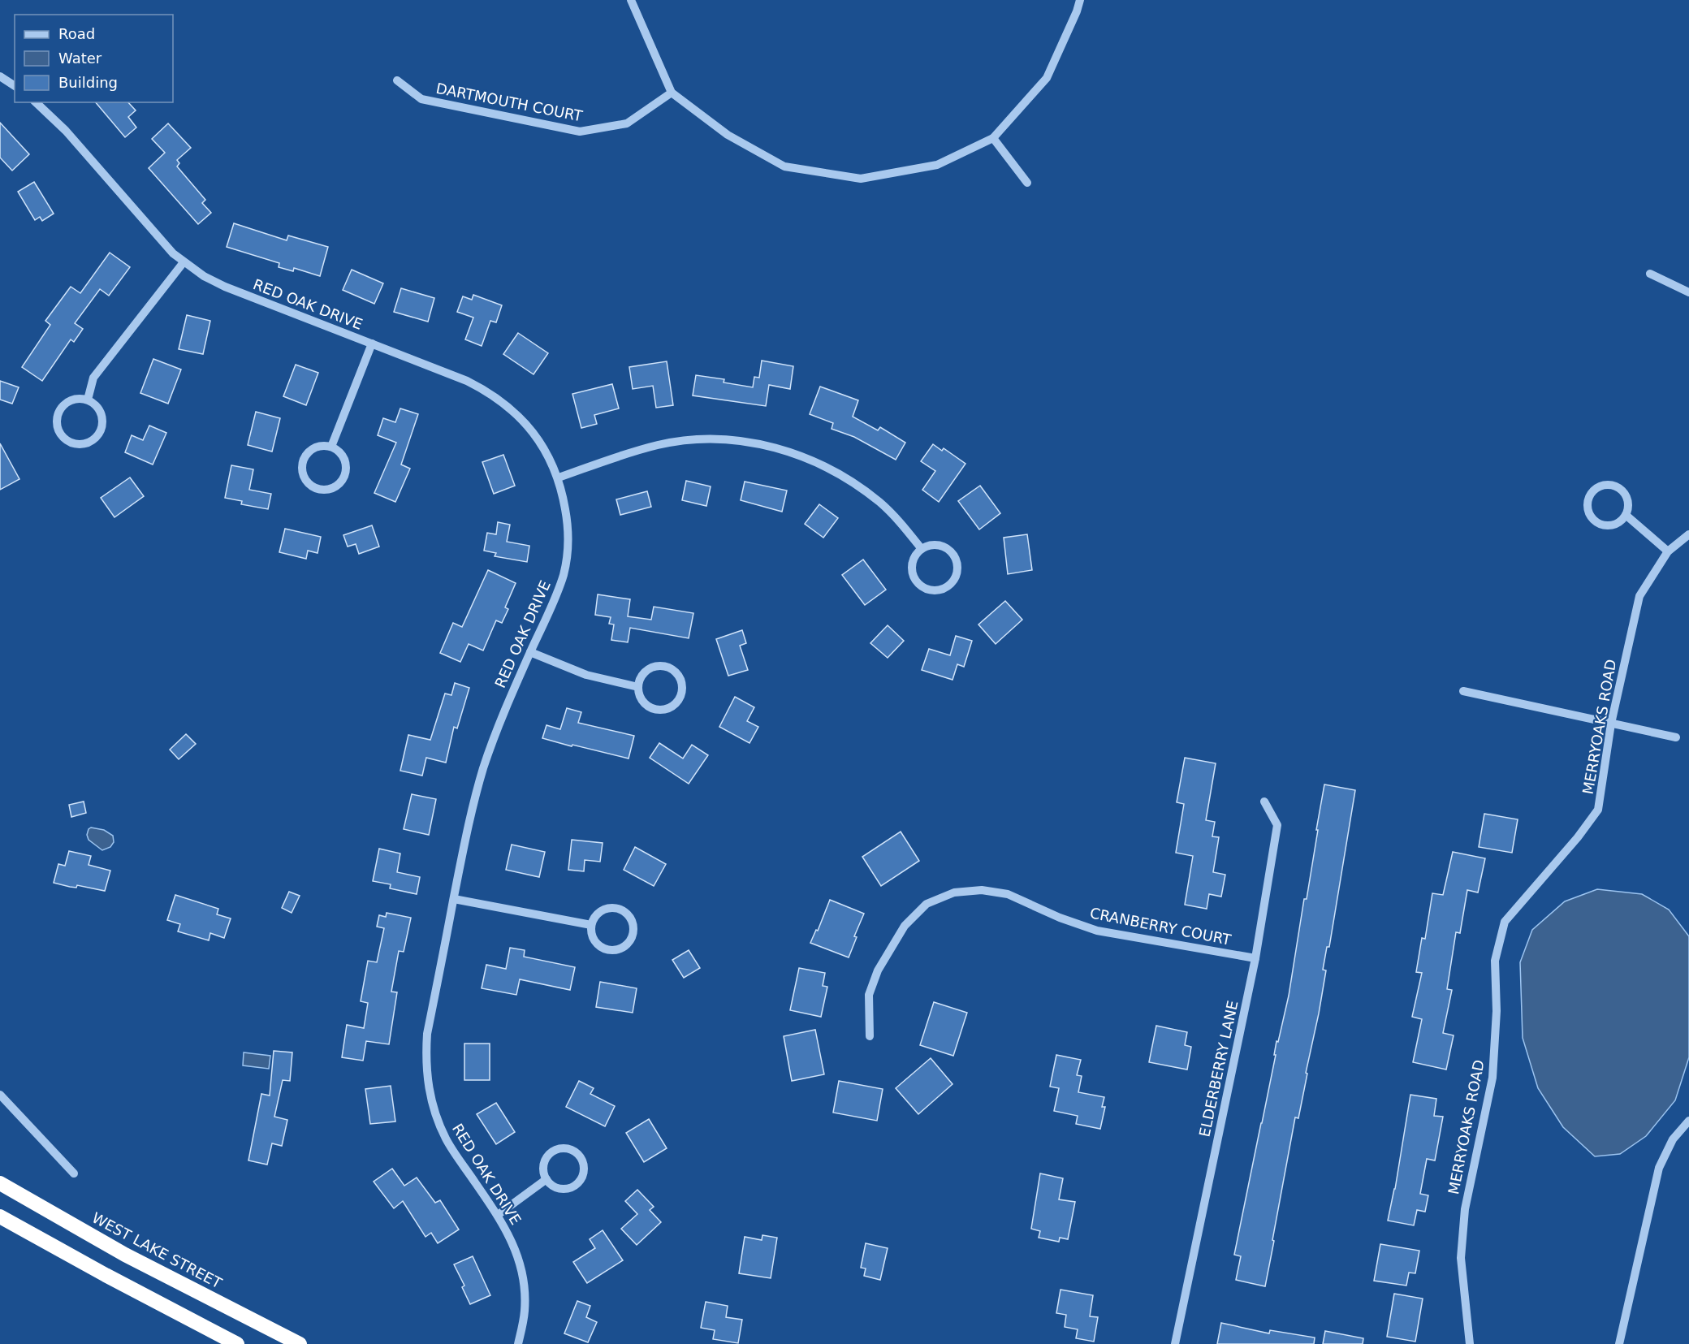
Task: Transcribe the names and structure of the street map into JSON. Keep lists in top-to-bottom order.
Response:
{
  "streets": {
    "highway": ["WEST LAKE STREET"],
    "street": [
      "DARTMOUTH COURT",
      "RED OAK DRIVE",
      "MERRYOAKS ROAD",
      "CRANBERRY COURT",
      "ELDERBERRY LANE"
    ]
  },
  "crossings": [
    ["CRANBERRY COURT", "ELDERBERRY LANE"]
  ],
  "legend": ["Road", "Water", "Building"]
}
